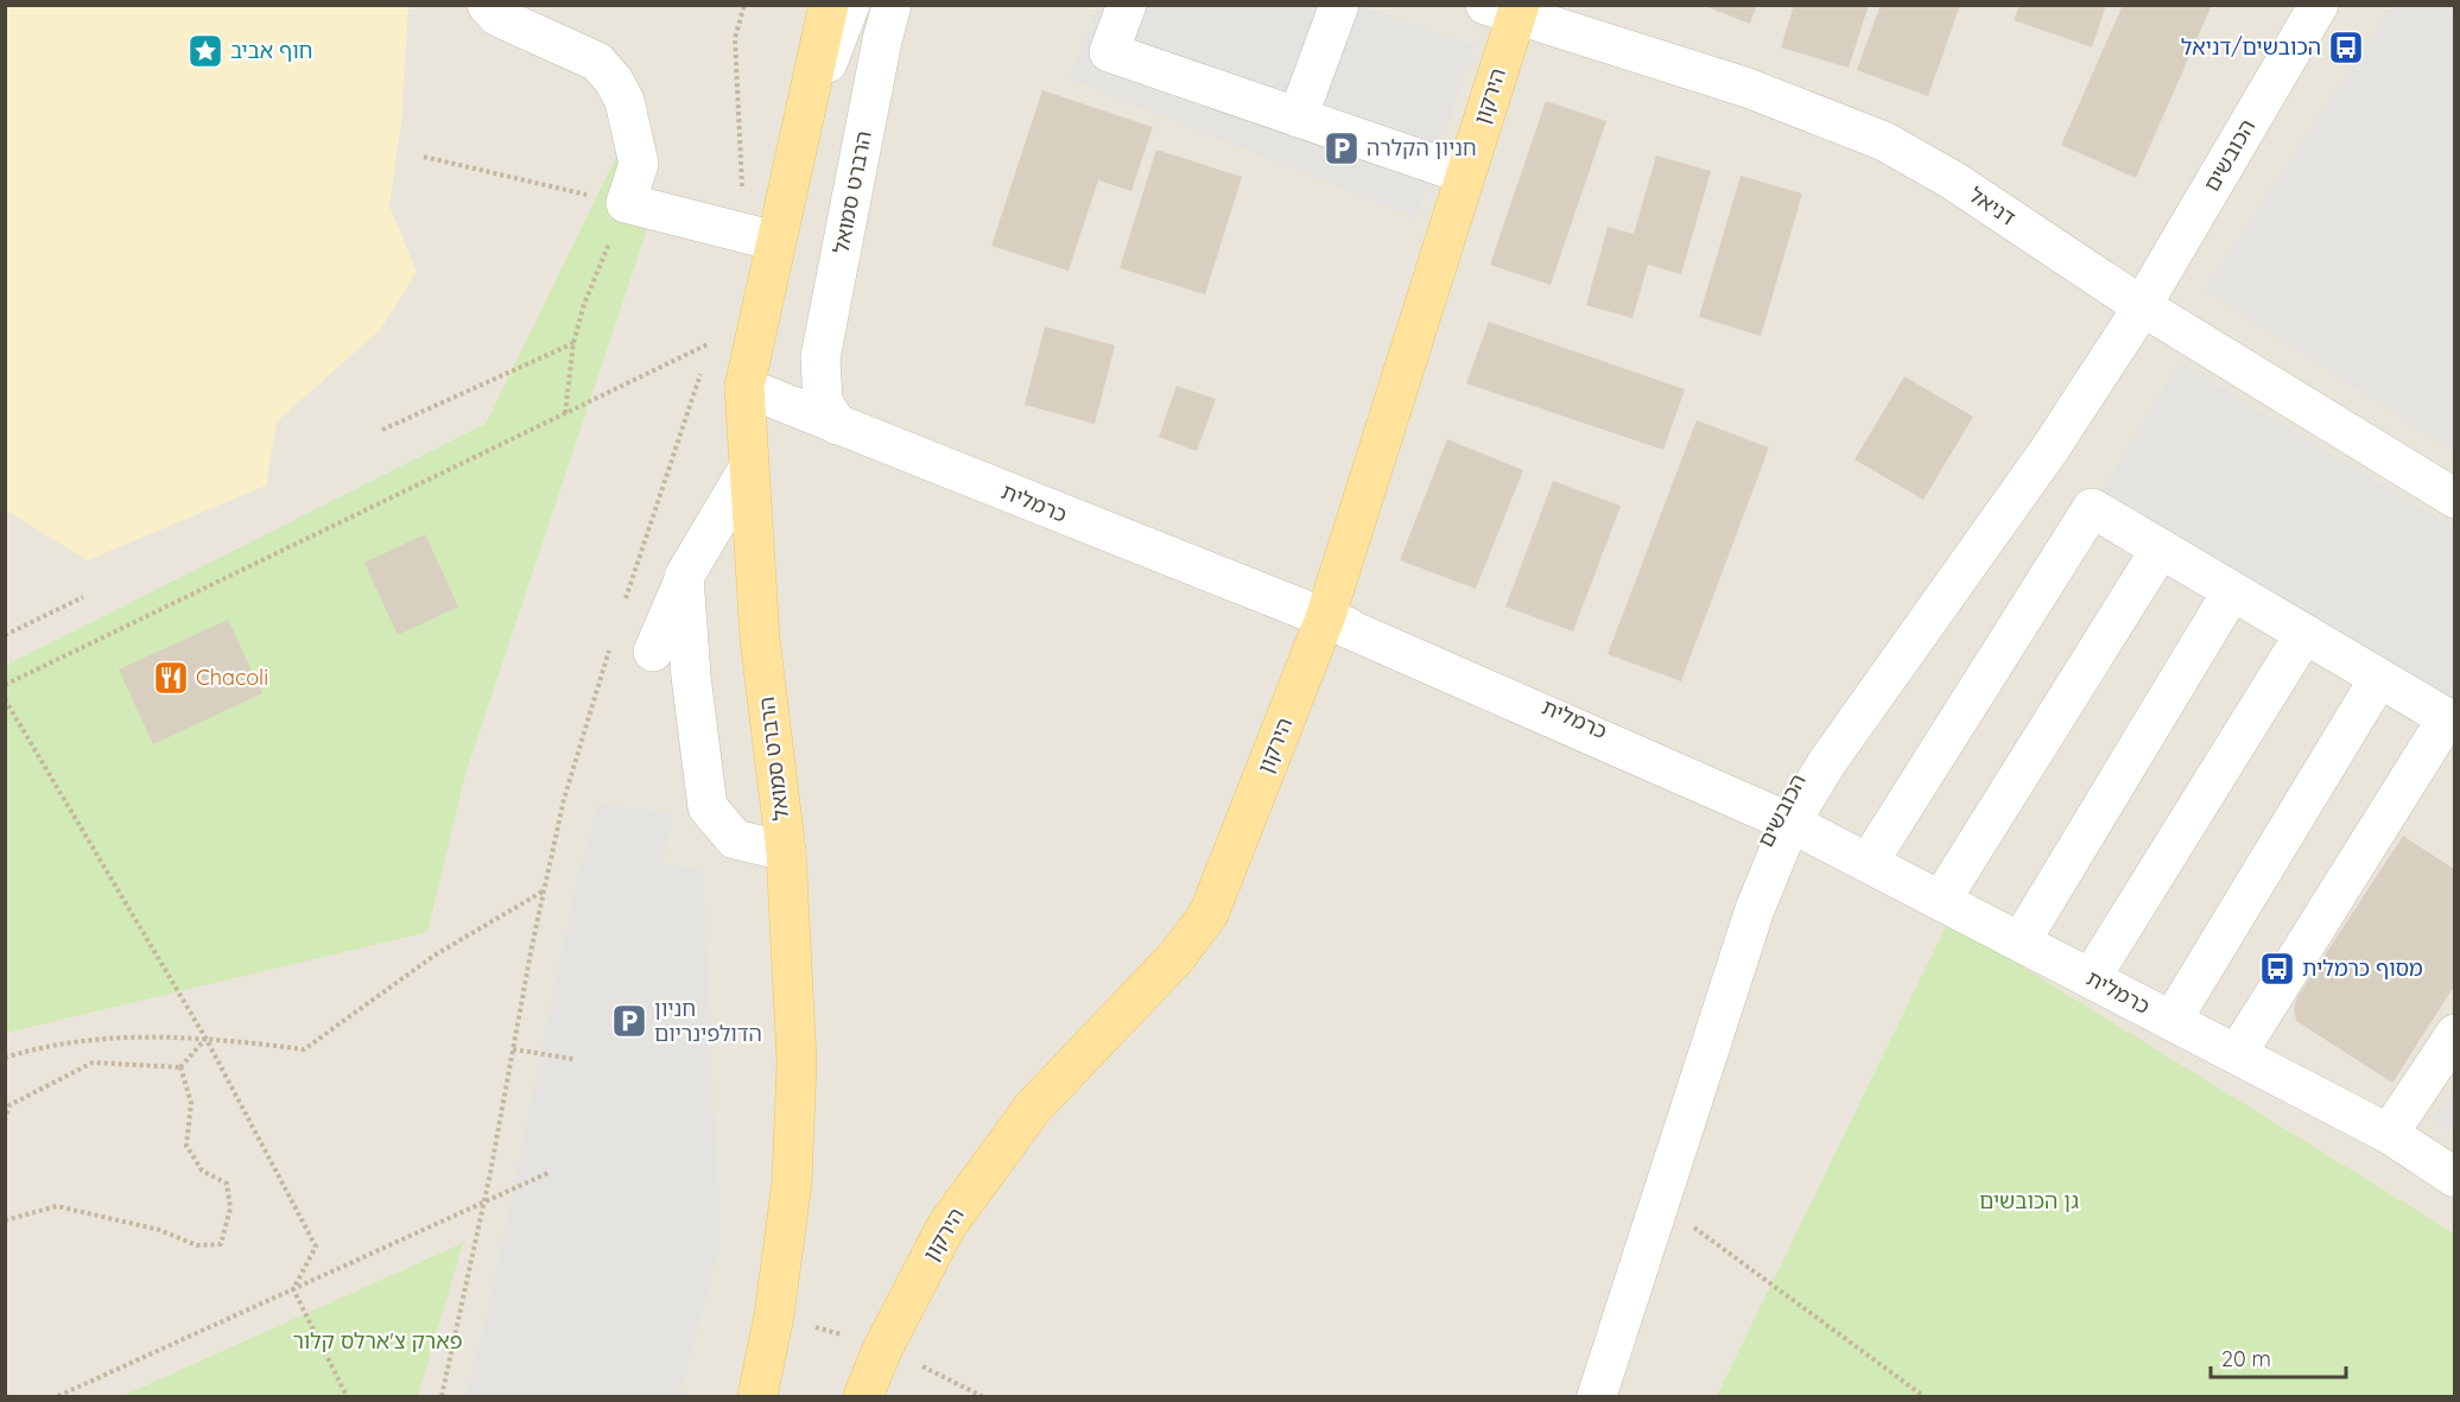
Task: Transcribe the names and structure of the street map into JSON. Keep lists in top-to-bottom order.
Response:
{
  "streets": {
    "main road": ["הירקון", "הרברט סמואל"],
    "street": ["הכובשים", "דניאל", "כרמלית"]
  },
  "crossings": [
    ["הירקון", "דניאל"],
    ["הירקון", "כרמלית"],
    ["הכובשים", "דניאל"],
    ["הכובשים", "כרמלית"],
    ["הרברט סמואל", "כרמלית"]
  ],
  "parks": ["גן הכובשים", "פארק צ'ארלס קלור"],
  "places": {
    "bus stop": ["הכובשים/דניאל", "מסוף כרמלית"],
    "place": ["חוף אביב"],
    "parking": ["חניון הקלרה", "חניון הדולפינריום"],
    "restaurant": ["Chacoli"]
  },
  "scale_bar": "20 m"
}
